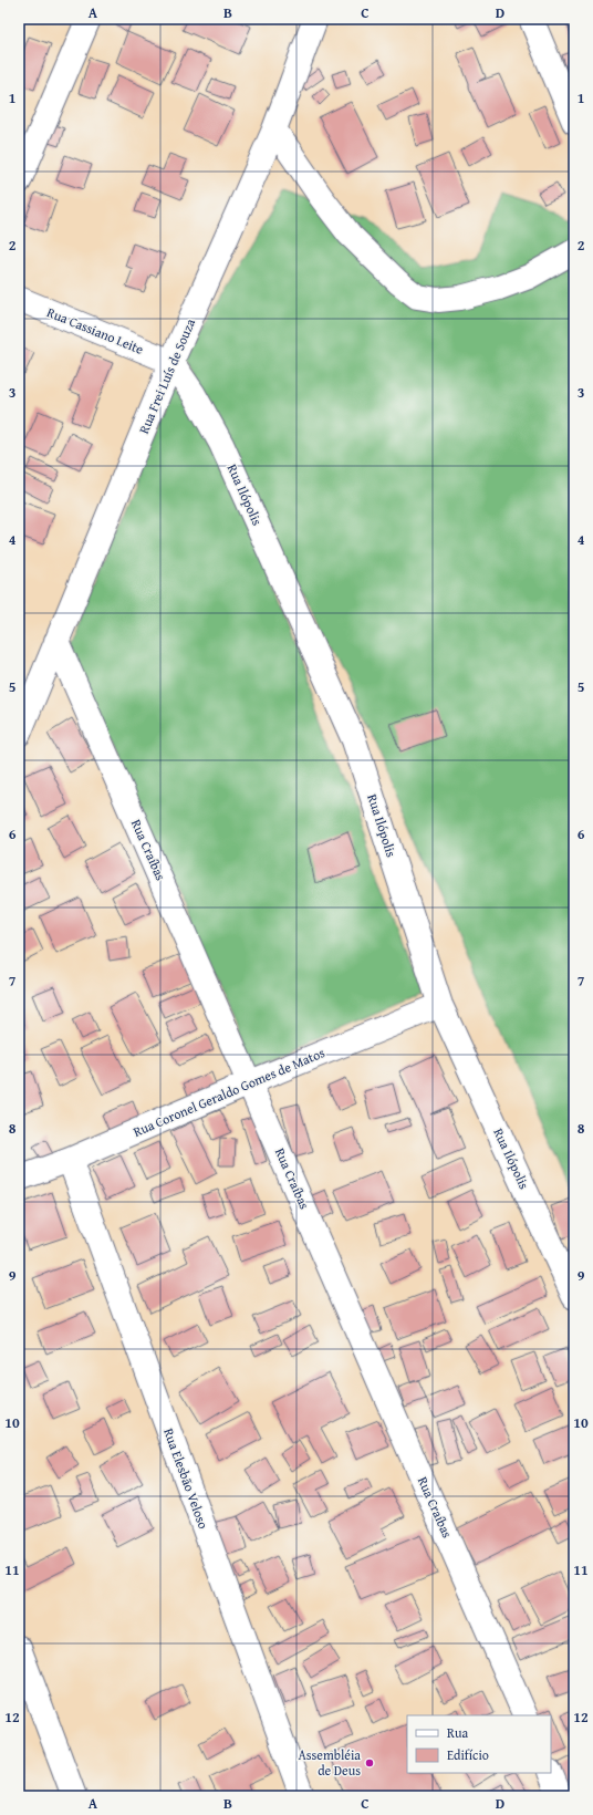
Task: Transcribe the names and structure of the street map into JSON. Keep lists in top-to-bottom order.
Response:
{
  "streets": {
    "street": [
      "Rua Cassiano Leite",
      "Rua Frei Luís de Souza",
      "Rua Ilópolis",
      "Rua Craíbas",
      "Rua Coronel Geraldo Gomes de Matos",
      "Rua Elesbão Veloso"
    ]
  },
  "crossings": [
    ["Rua Cassiano Leite", "Rua Frei Luís de Souza"],
    ["Rua Cassiano Leite", "Rua Ilópolis"],
    ["Rua Frei Luís de Souza", "Rua Ilópolis"],
    ["Rua Frei Luís de Souza", "Rua Craíbas"],
    ["Rua Ilópolis", "Rua Coronel Geraldo Gomes de Matos"],
    ["Rua Craíbas", "Rua Coronel Geraldo Gomes de Matos"],
    ["Rua Coronel Geraldo Gomes de Matos", "Rua Elesbão Veloso"]
  ],
  "places": ["Assembléia de Deus"],
  "legend": ["Rua", "Edifício"],
  "grid": {
    "columns": [
      "A",
      "B",
      "C",
      "D"
    ],
    "rows": [
      "1",
      "2",
      "3",
      "4",
      "5",
      "6",
      "7",
      "8",
      "9",
      "10",
      "11",
      "12"
    ]
  }
}
